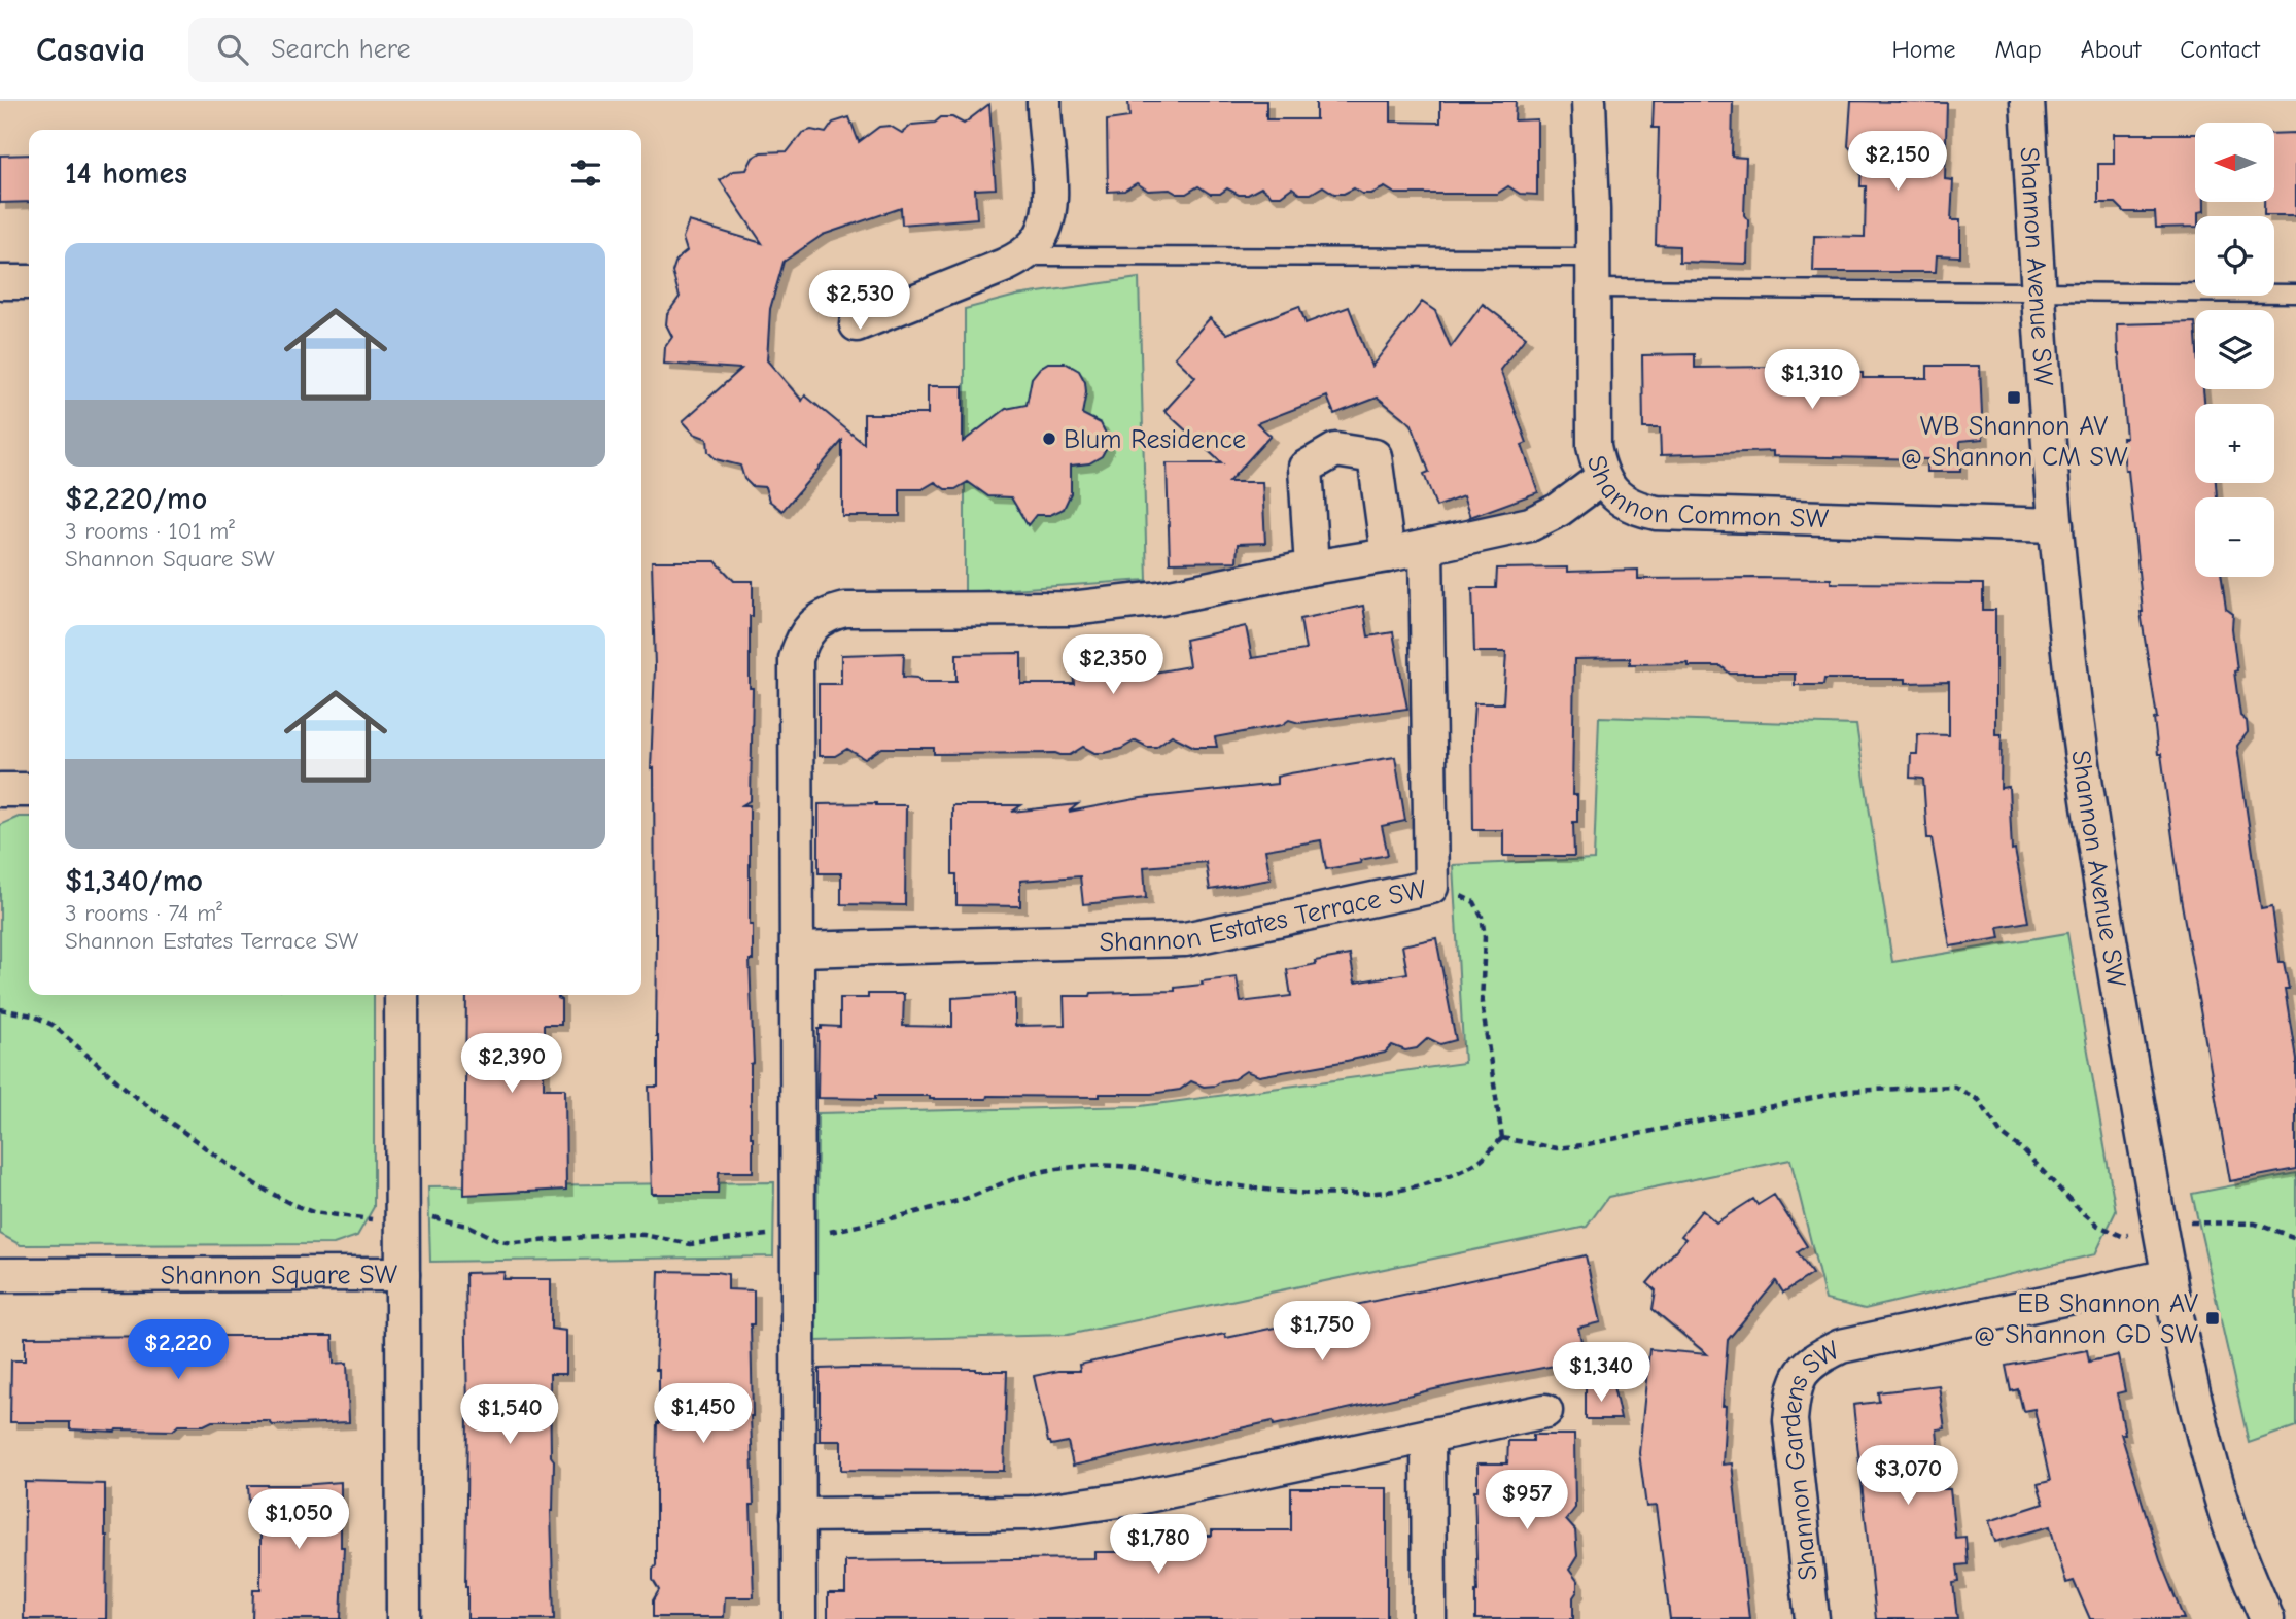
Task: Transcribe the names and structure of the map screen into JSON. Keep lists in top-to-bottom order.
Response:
{
  "streets": {
    "street": [
      "Shannon Avenue SW",
      "Shannon Common SW",
      "Shannon Estates Terrace SW",
      "Shannon Square SW",
      "Shannon Gardens SW"
    ]
  },
  "crossings": [
    ["Shannon Avenue SW", "Shannon Common SW"],
    ["Shannon Avenue SW", "Shannon Gardens SW"]
  ],
  "places": {
    "transit": ["WB Shannon AV @ Shannon CM SW", "EB Shannon AV @ Shannon GD SW"],
    "other": ["Blum Residence"]
  },
  "north": "left",
  "page": {
    "header": "Casavia",
    "search": "Search here",
    "nav": [
      "Home",
      "Map",
      "About",
      "Contact"
    ],
    "map_buttons": ["+", "−"],
    "heading": "14 homes",
    "price": [
      "$2,150",
      "$2,530",
      "$1,310",
      "$2,350",
      "$2,390",
      "$1,750",
      "$2,220",
      "$1,340",
      "$1,450",
      "$1,540",
      "$3,070",
      "$957",
      "$1,050",
      "$1,780"
    ],
    "list": [
      {
        "name": "$2,220/mo",
        "note": "3 rooms · 101 m² · Shannon Square SW"
      },
      {
        "name": "$1,340/mo",
        "note": "3 rooms · 74 m² · Shannon Estates Terrace SW"
      }
    ]
  }
}
